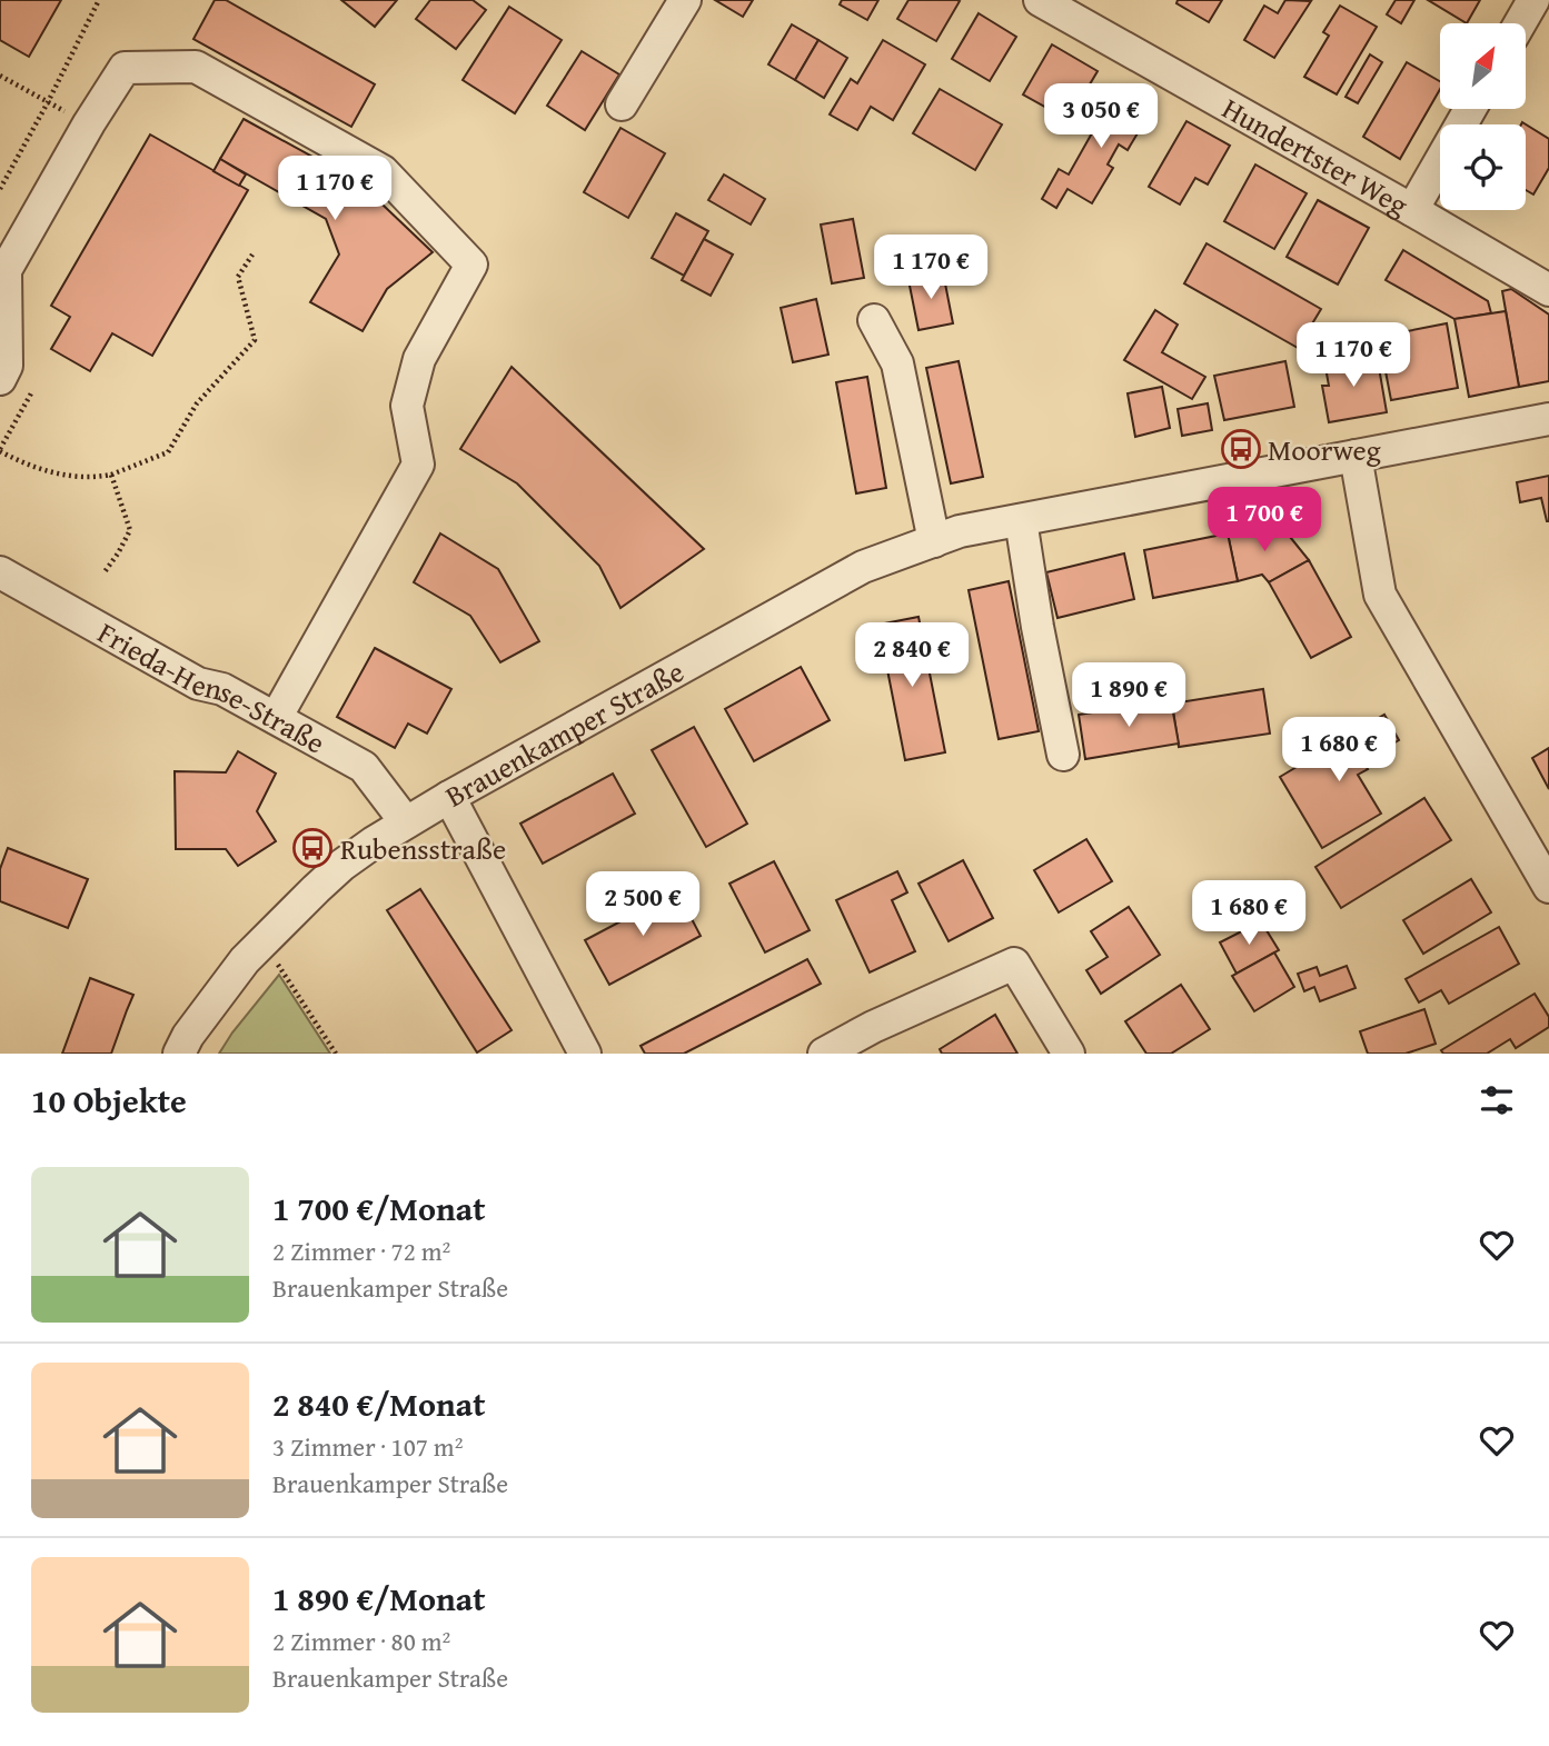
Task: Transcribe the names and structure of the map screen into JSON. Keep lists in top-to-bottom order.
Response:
{
  "streets": {
    "street": ["Hundertster Weg", "Frieda-Hense-Straße", "Brauenkamper Straße"]
  },
  "crossings": [
    ["Frieda-Hense-Straße", "Brauenkamper Straße"]
  ],
  "places": {
    "bus stop": ["Moorweg", "Rubensstraße"]
  },
  "north": "top right",
  "page": {
    "price": [
      "3 050 €",
      "1 170 €",
      "1 170 €",
      "1 170 €",
      "1 700 €",
      "2 840 €",
      "1 890 €",
      "1 680 €",
      "2 500 €",
      "1 680 €"
    ],
    "heading": "10 Objekte",
    "list": [
      {
        "name": "1 700 €/Monat",
        "note": "2 Zimmer · 72 m² · Brauenkamper Straße"
      },
      {
        "name": "2 840 €/Monat",
        "note": "3 Zimmer · 107 m² · Brauenkamper Straße"
      },
      {
        "name": "1 890 €/Monat",
        "note": "2 Zimmer · 80 m² · Brauenkamper Straße"
      }
    ]
  }
}
